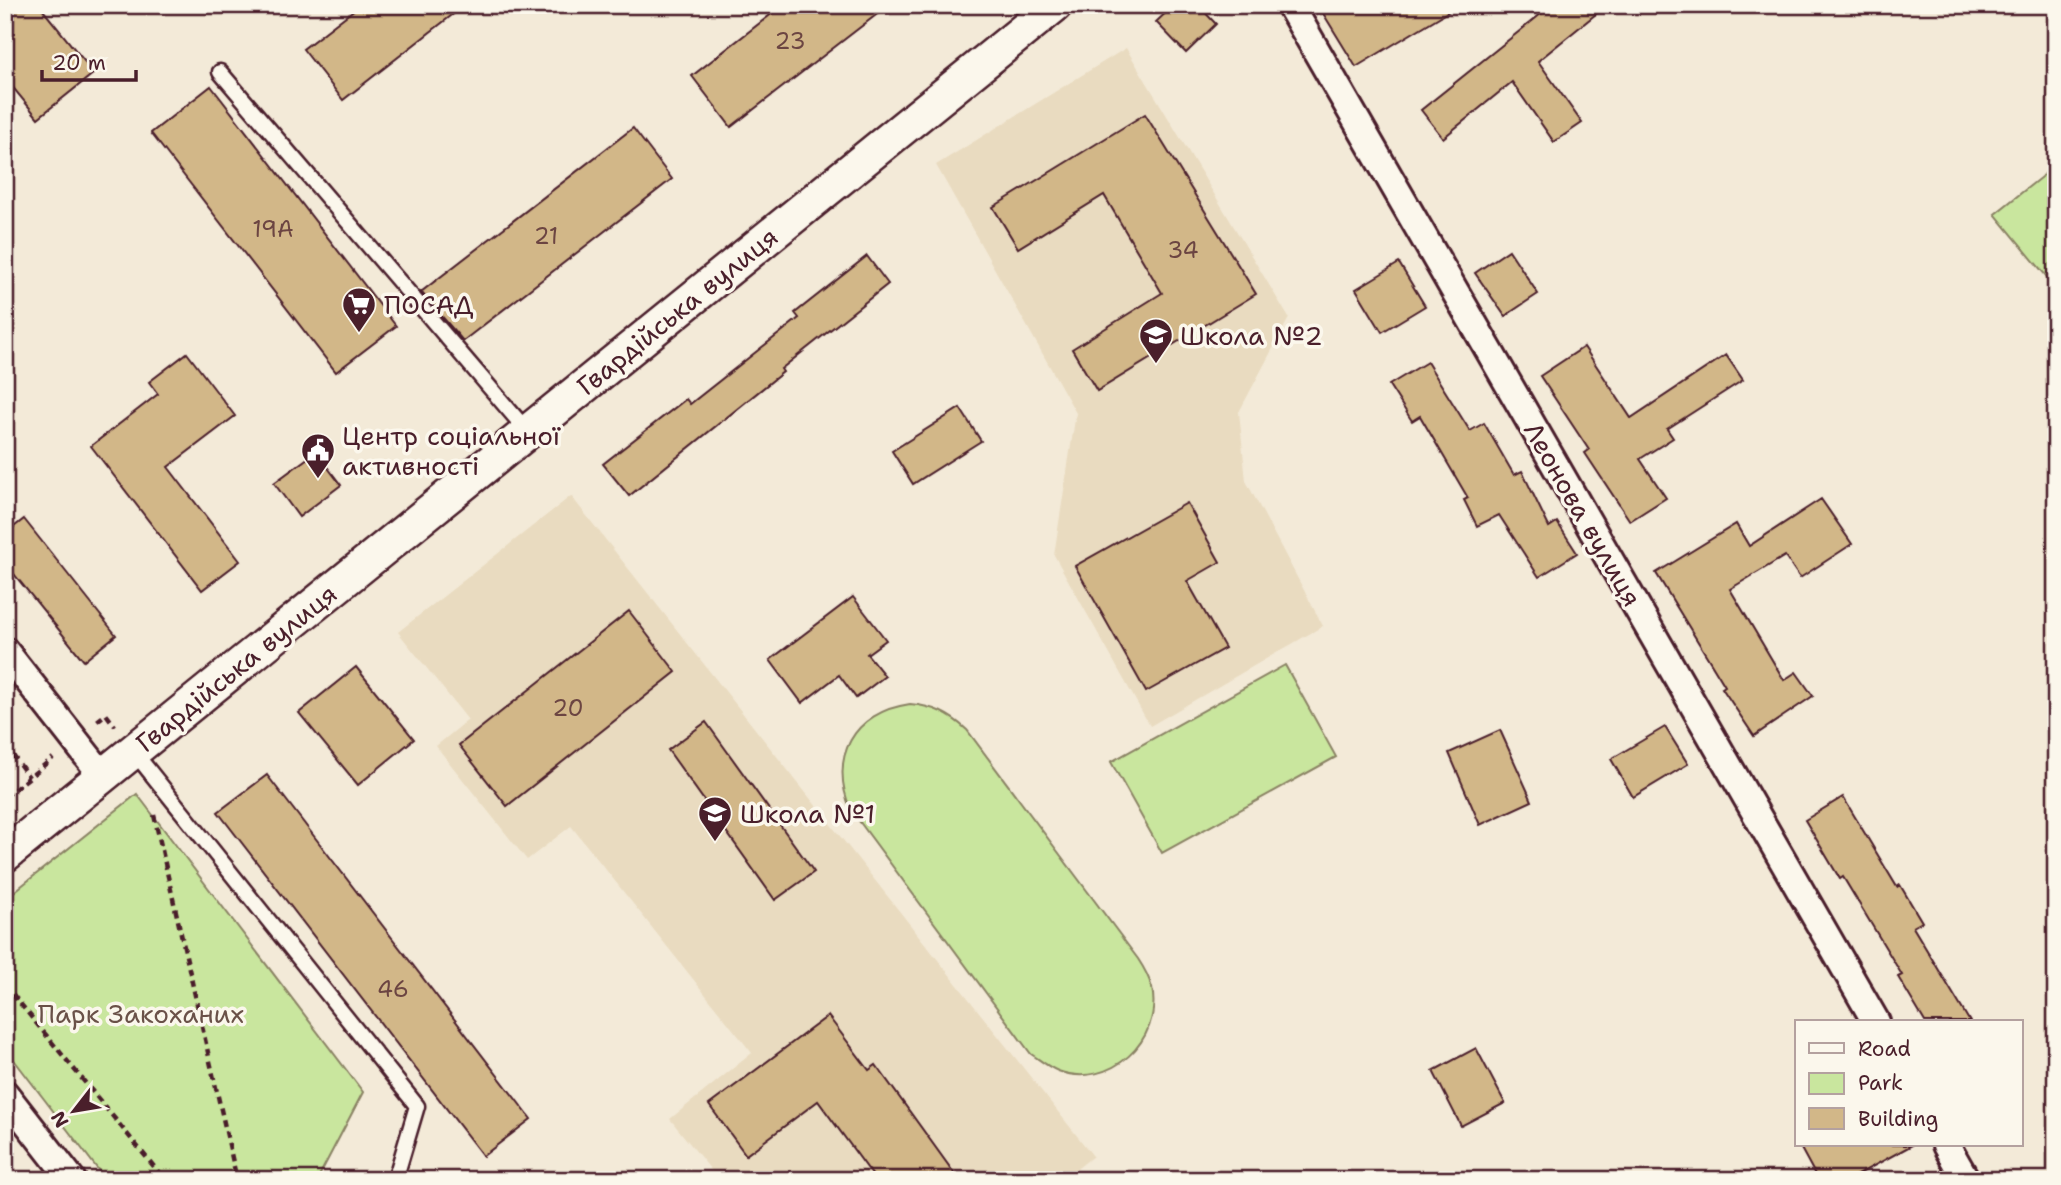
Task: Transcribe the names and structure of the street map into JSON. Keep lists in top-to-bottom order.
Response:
{
  "streets": {
    "street": ["Гвардійська вулиця", "Леонова вулиця"]
  },
  "parks": ["Парк Закоханих"],
  "places": {
    "supermarket": ["ПОСАД"],
    "school or university": ["Школа №2", "Школа №1"],
    "public building": ["Центр соціальної активності"]
  },
  "house_numbers": [
    "23",
    "19А",
    "21",
    "34",
    "20",
    "46"
  ],
  "legend": ["Road", "Park", "Building"],
  "scale_bar": "20 m",
  "north": "bottom left"
}
